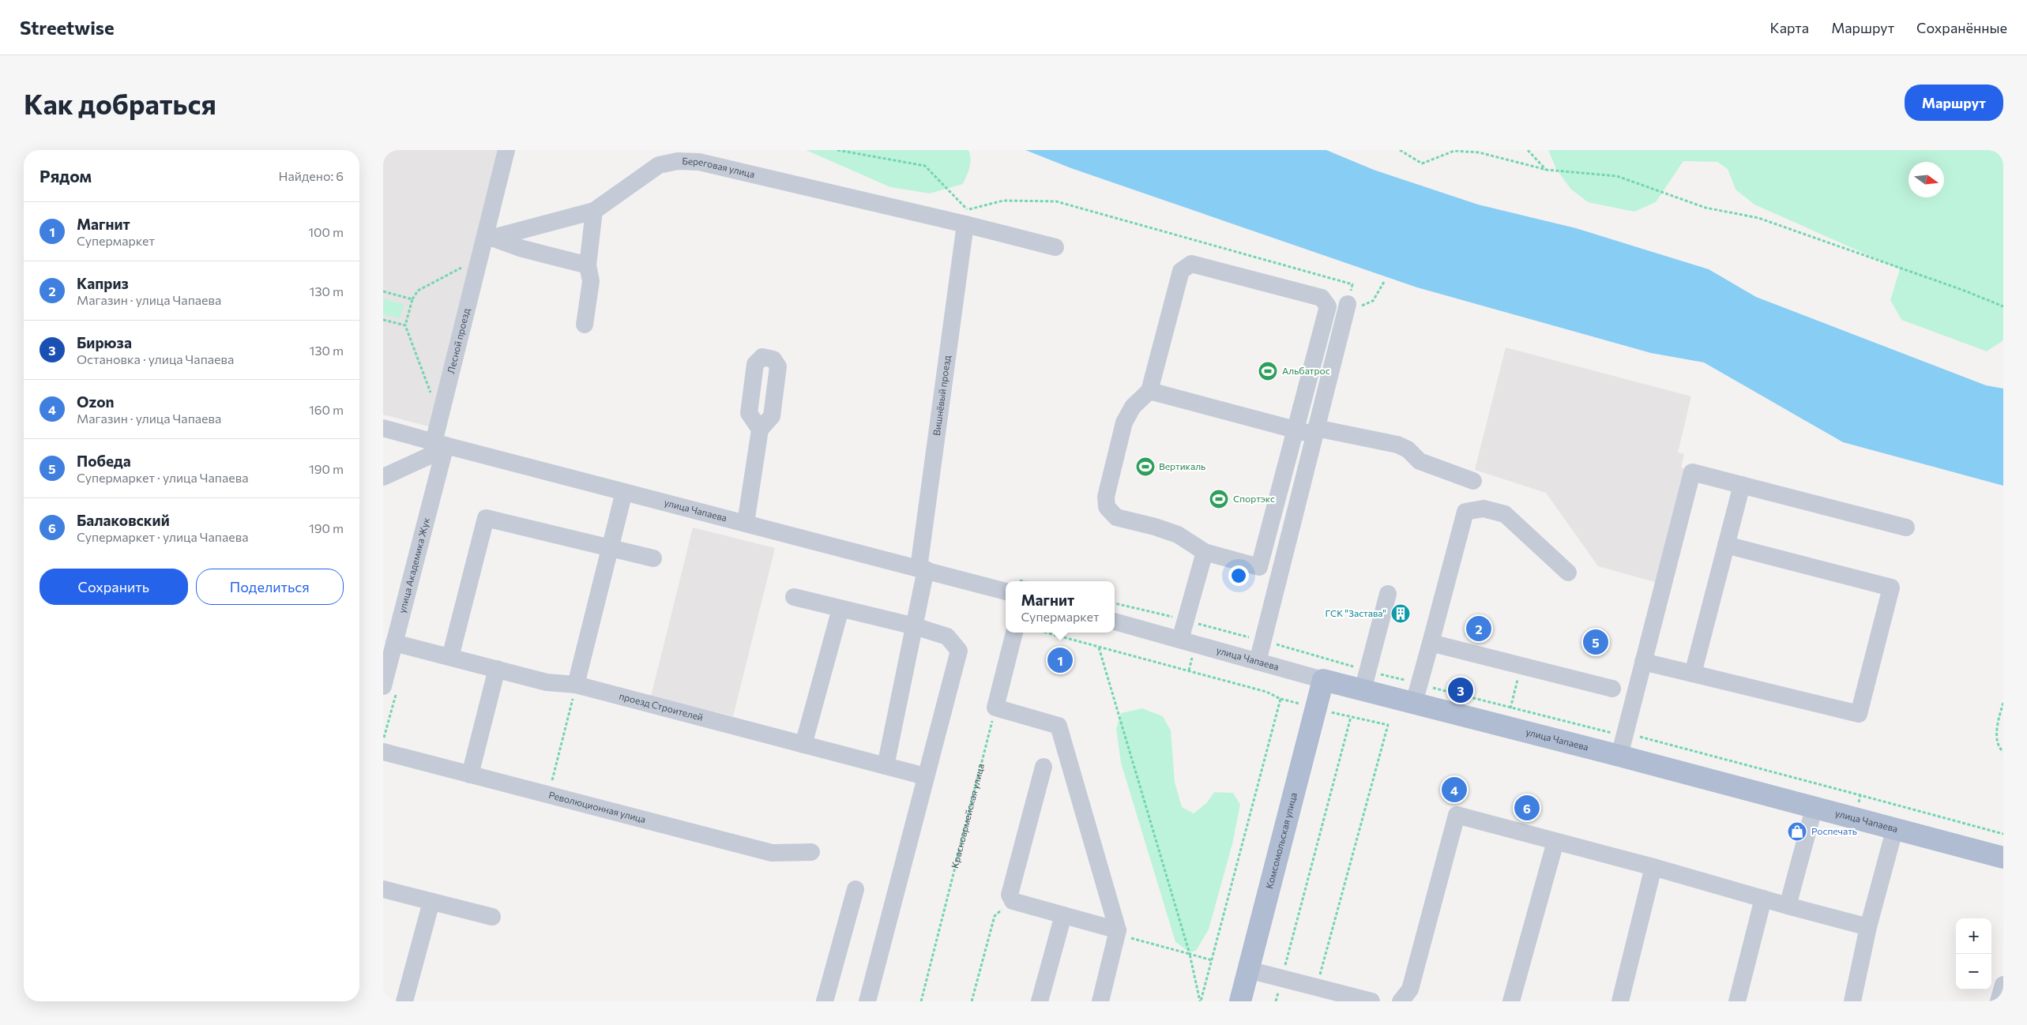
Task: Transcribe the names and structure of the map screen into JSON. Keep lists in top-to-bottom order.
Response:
{
  "streets": {
    "main road": ["улица Чапаева", "Комсомольская улица"],
    "street": [
      "Береговая улица",
      "Лесной проезд",
      "Вишнёвый проезд",
      "улица Академика Жук",
      "проезд Строителей",
      "Революционная улица"
    ],
    "path": ["Красноармейская улица"]
  },
  "crossings": [
    ["Береговая улица", "Лесной проезд"],
    ["Береговая улица", "Вишнёвый проезд"],
    ["Лесной проезд", "улица Чапаева"],
    ["Лесной проезд", "улица Академика Жук"],
    ["Вишнёвый проезд", "улица Чапаева"],
    ["Вишнёвый проезд", "проезд Строителей"],
    ["улица Чапаева", "улица Академика Жук"],
    ["улица Чапаева", "Комсомольская улица"],
    ["улица Академика Жук", "проезд Строителей"]
  ],
  "places": {
    "sports": ["Альбатрос", "Вертикаль", "Спортэкс"],
    "building": ["ГСК \"Застава\""],
    "shop": ["Роспечать"]
  },
  "north": "right",
  "page": {
    "header": "Streetwise",
    "nav": ["Карта", "Маршрут", "Сохранённые"],
    "buttons": [
      "Маршрут",
      ["Сохранить", "Поделиться"]
    ],
    "title": "Как добраться",
    "heading": ["Рядом", "Найдено: 6"],
    "list": [
      {
        "mark": "1",
        "name": "Магнит",
        "note": "Супермаркет",
        "value": "100 m"
      },
      {
        "mark": "2",
        "name": "Каприз",
        "note": "Магазин · улица Чапаева",
        "value": "130 m"
      },
      {
        "mark": "3",
        "name": "Бирюза",
        "note": "Остановка · улица Чапаева",
        "value": "130 m"
      },
      {
        "mark": "4",
        "name": "Ozon",
        "note": "Магазин · улица Чапаева",
        "value": "160 m"
      },
      {
        "mark": "5",
        "name": "Победа",
        "note": "Супермаркет · улица Чапаева",
        "value": "190 m"
      },
      {
        "mark": "6",
        "name": "Балаковский",
        "note": "Супермаркет · улица Чапаева",
        "value": "190 m"
      }
    ],
    "popup": ["Магнит", "Супермаркет"],
    "pins": [
      "2",
      "5",
      "1",
      "3",
      "4",
      "6"
    ],
    "map_buttons": ["+", "−"]
  }
}
